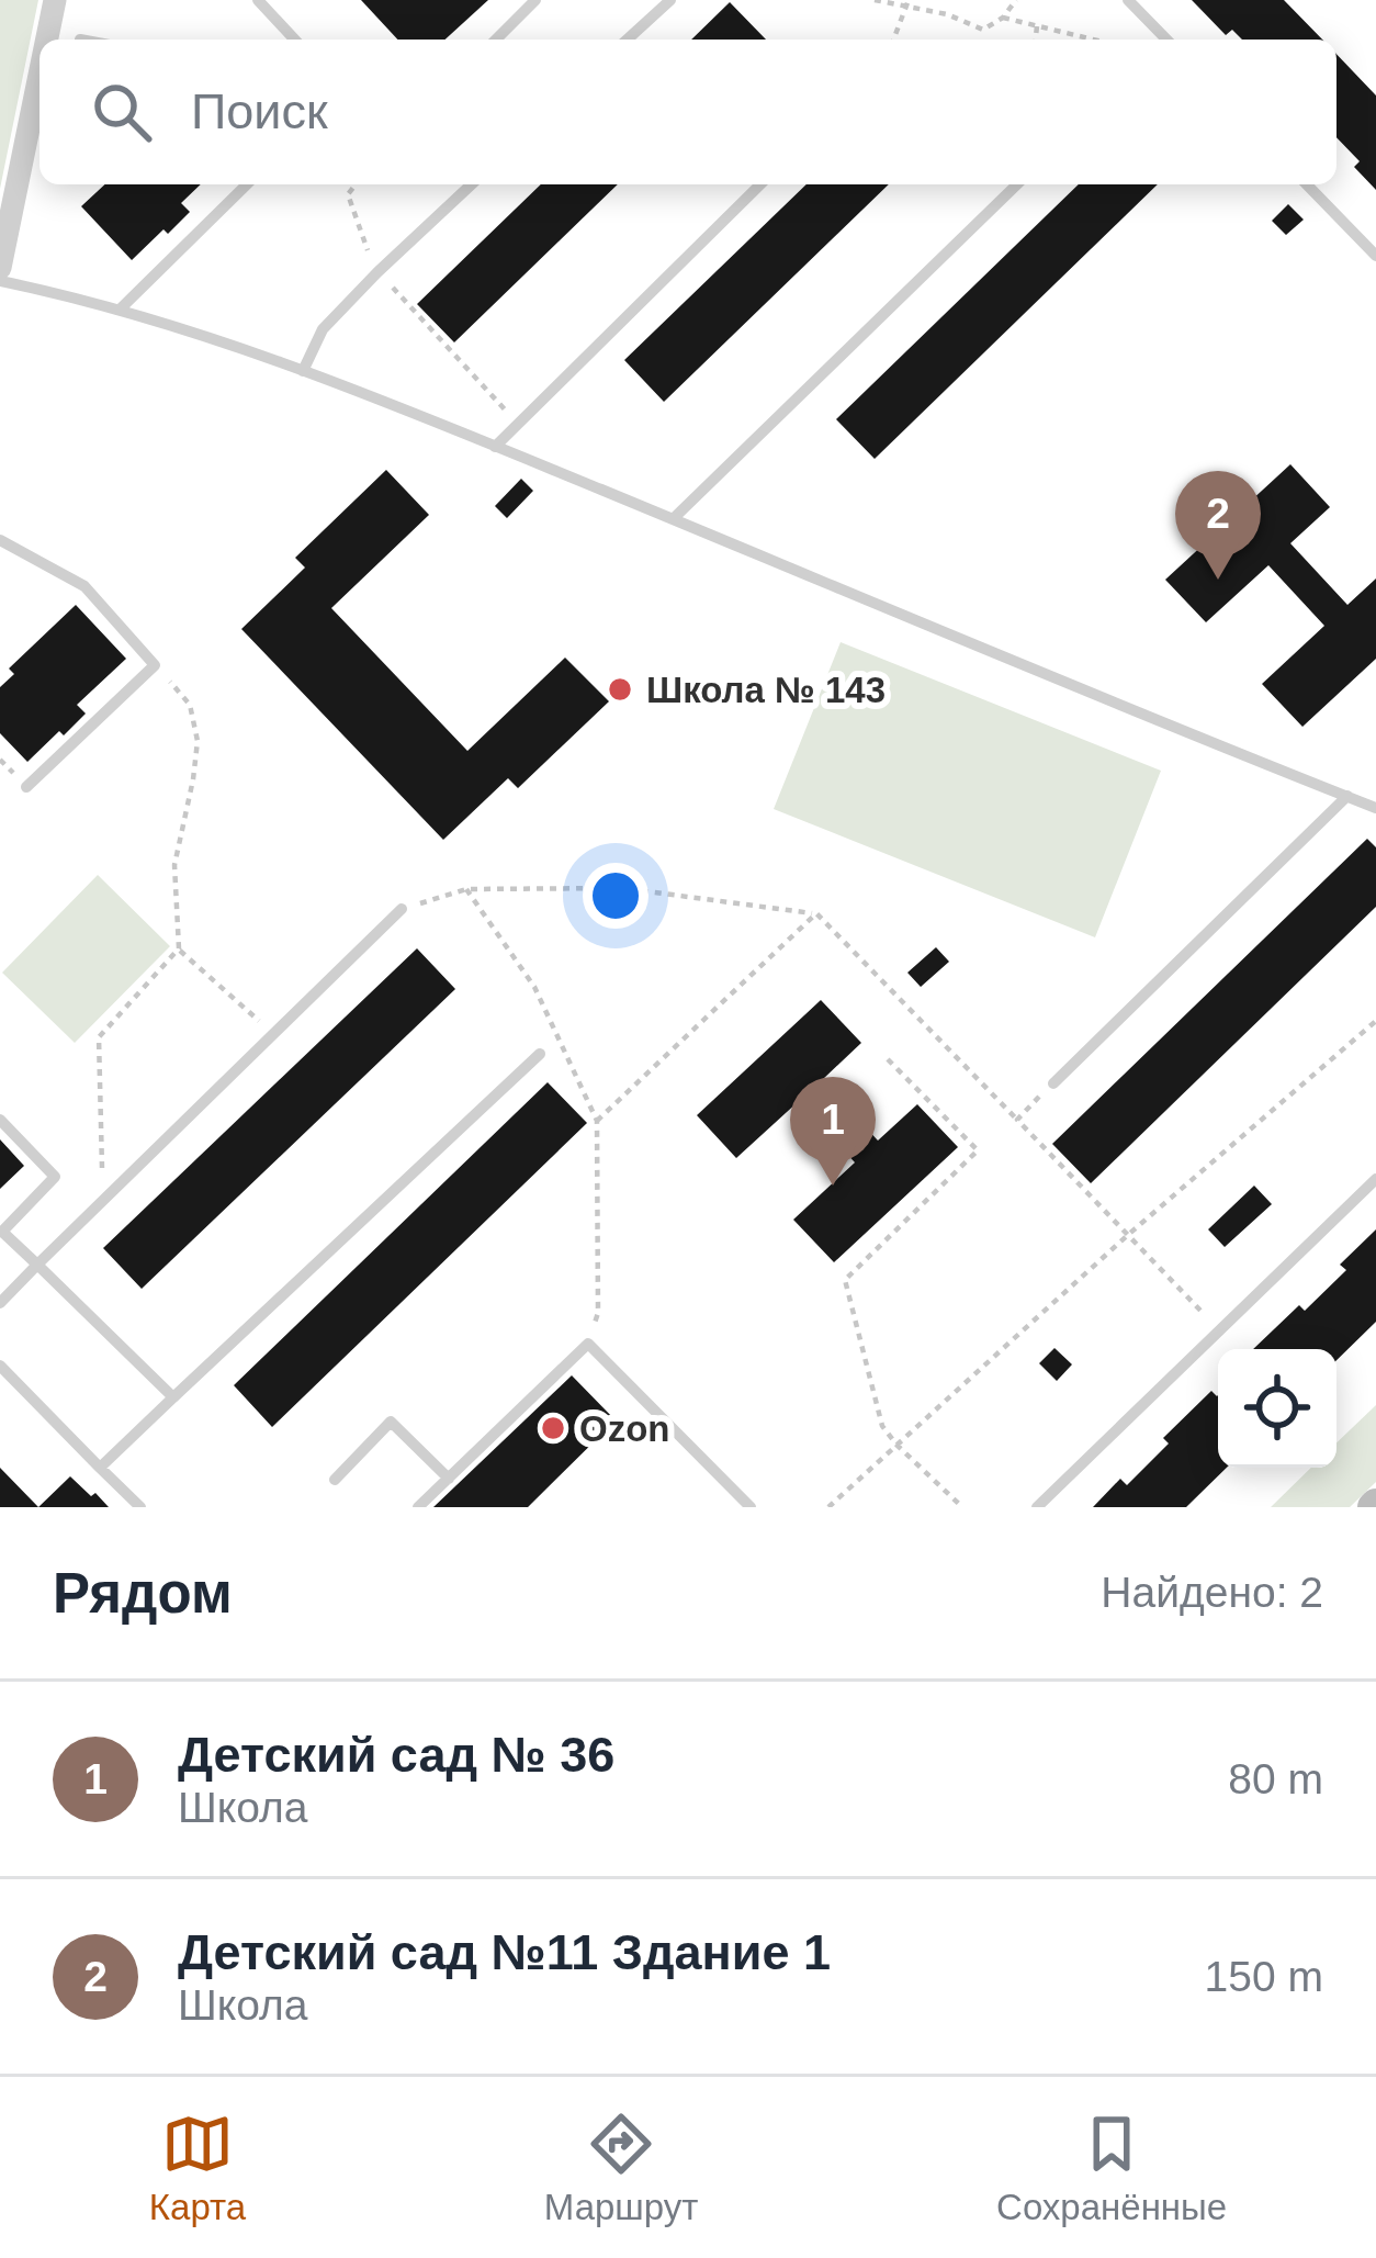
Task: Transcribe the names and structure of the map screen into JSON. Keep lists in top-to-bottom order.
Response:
{
  "places": ["Школа № 143", "Ozon"],
  "page": {
    "search": "Поиск",
    "pins": ["2", "1"],
    "heading": ["Рядом", "Найдено: 2"],
    "list": [
      {
        "mark": "1",
        "name": "Детский сад № 36",
        "note": "Школа",
        "value": "80 m"
      },
      {
        "mark": "2",
        "name": "Детский сад №11 Здание 1",
        "note": "Школа",
        "value": "150 m"
      }
    ],
    "nav": ["Карта", "Маршрут", "Сохранённые"]
  }
}
